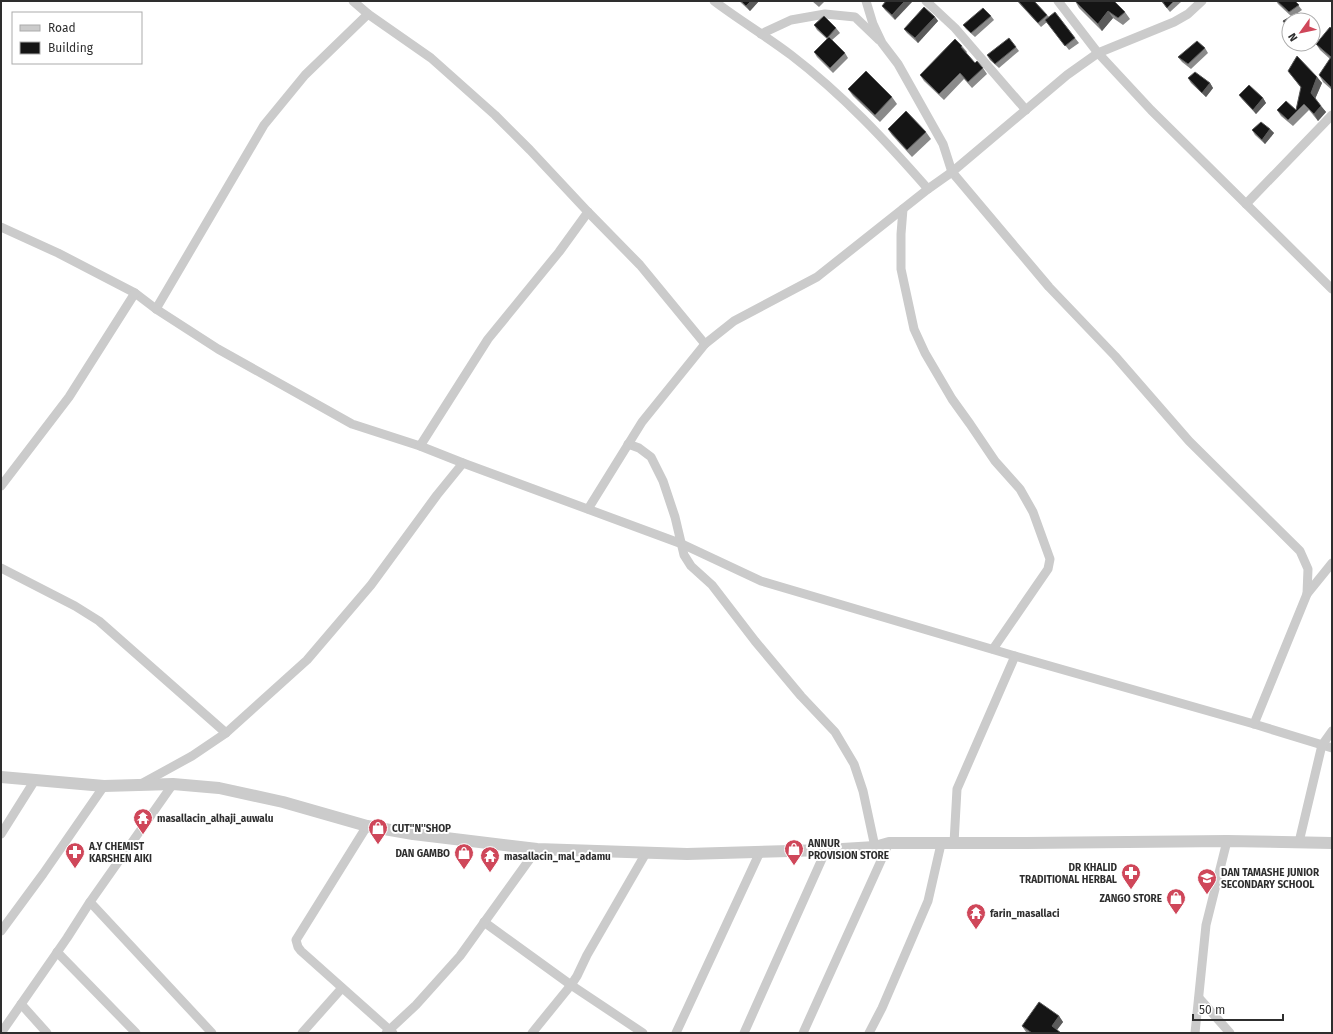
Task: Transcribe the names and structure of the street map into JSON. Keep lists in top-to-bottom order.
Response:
{
  "places": {
    "temple": ["masallacin_alhaji_auwalu", "masallacin_mal_adamu", "farin_masallaci"],
    "shop": [
      "CUT''N''SHOP",
      "ANNUR PROVISION STORE",
      "DAN GAMBO",
      "ZANGO STORE"
    ],
    "pharmacy": ["A.Y CHEMIST KARSHEN AIKI", "DR KHALID TRADITIONAL HERBAL"],
    "school or university": ["DAN TAMASHE JUNIOR SECONDARY SCHOOL"]
  },
  "legend": ["Road", "Building"],
  "scale_bar": "50 m",
  "north": "bottom left"
}
